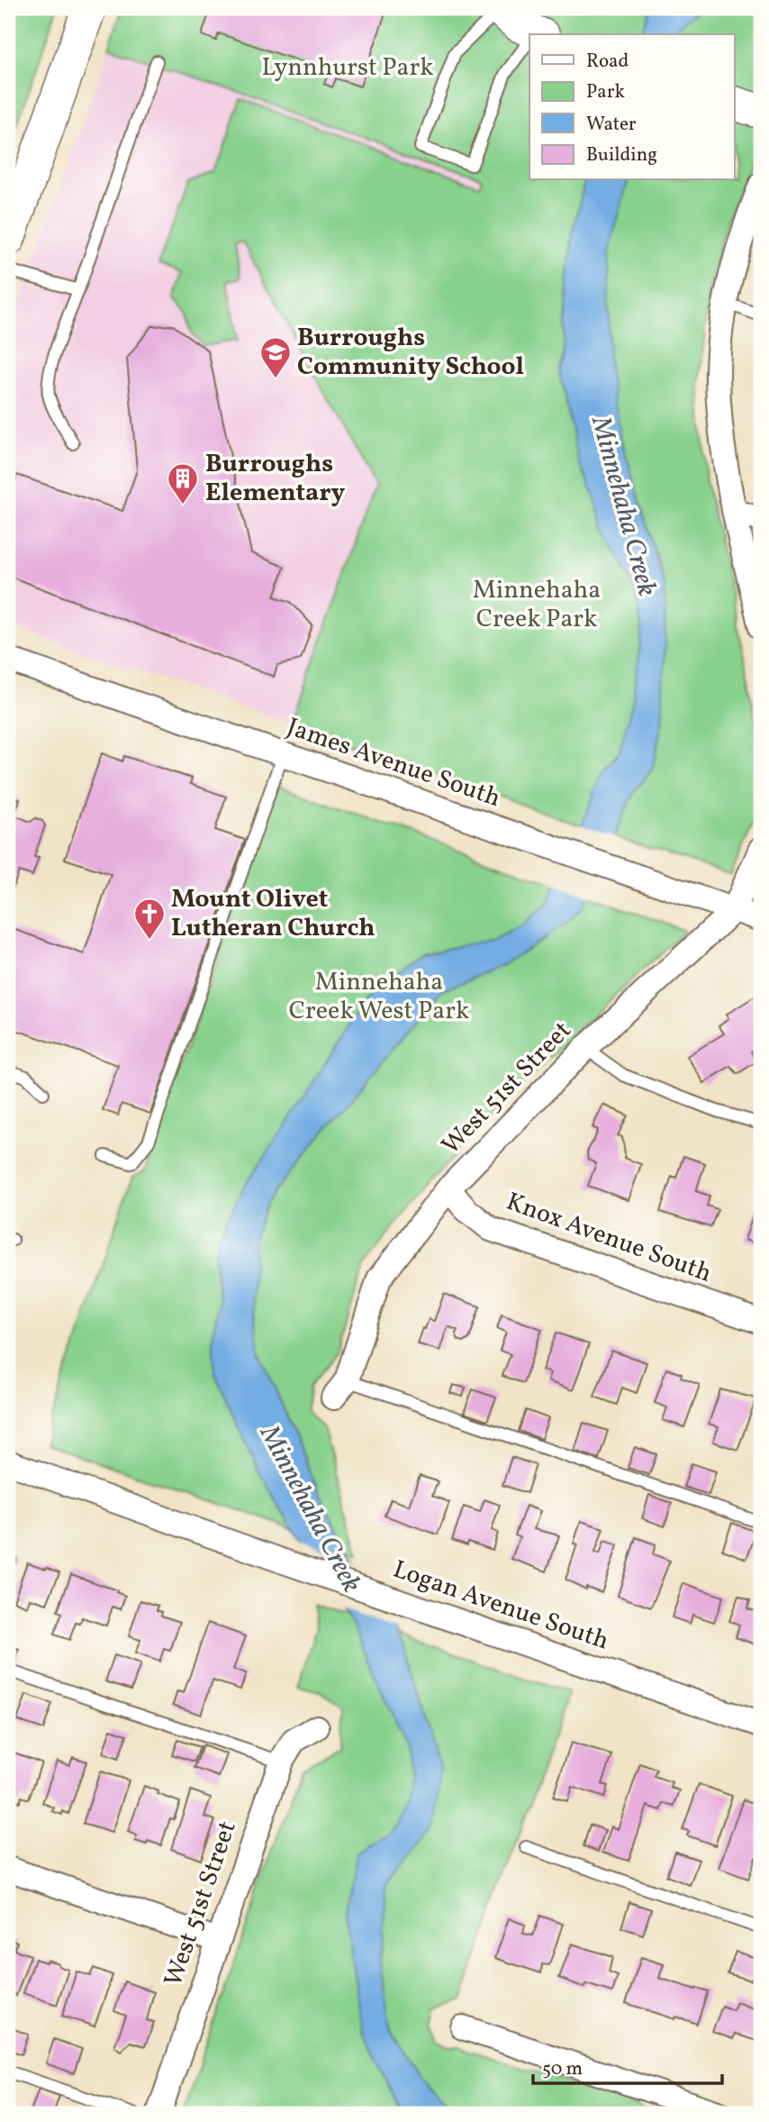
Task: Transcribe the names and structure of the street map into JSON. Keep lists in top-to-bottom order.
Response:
{
  "streets": {
    "street": [
      "James Avenue South",
      "West 51st Street",
      "Knox Avenue South",
      "Logan Avenue South"
    ]
  },
  "crossings": [
    ["James Avenue South", "West 51st Street"],
    ["West 51st Street", "Knox Avenue South"]
  ],
  "water": ["Minnehaha Creek"],
  "parks": ["Lynnhurst Park", "Minnehaha Creek Park", "Minnehaha Creek West Park"],
  "places": {
    "school or university": ["Burroughs Community School"],
    "building": ["Burroughs Elementary"],
    "church": ["Mount Olivet Lutheran Church"]
  },
  "legend": [
    "Road",
    "Park",
    "Water",
    "Building"
  ],
  "scale_bar": "50 m"
}
